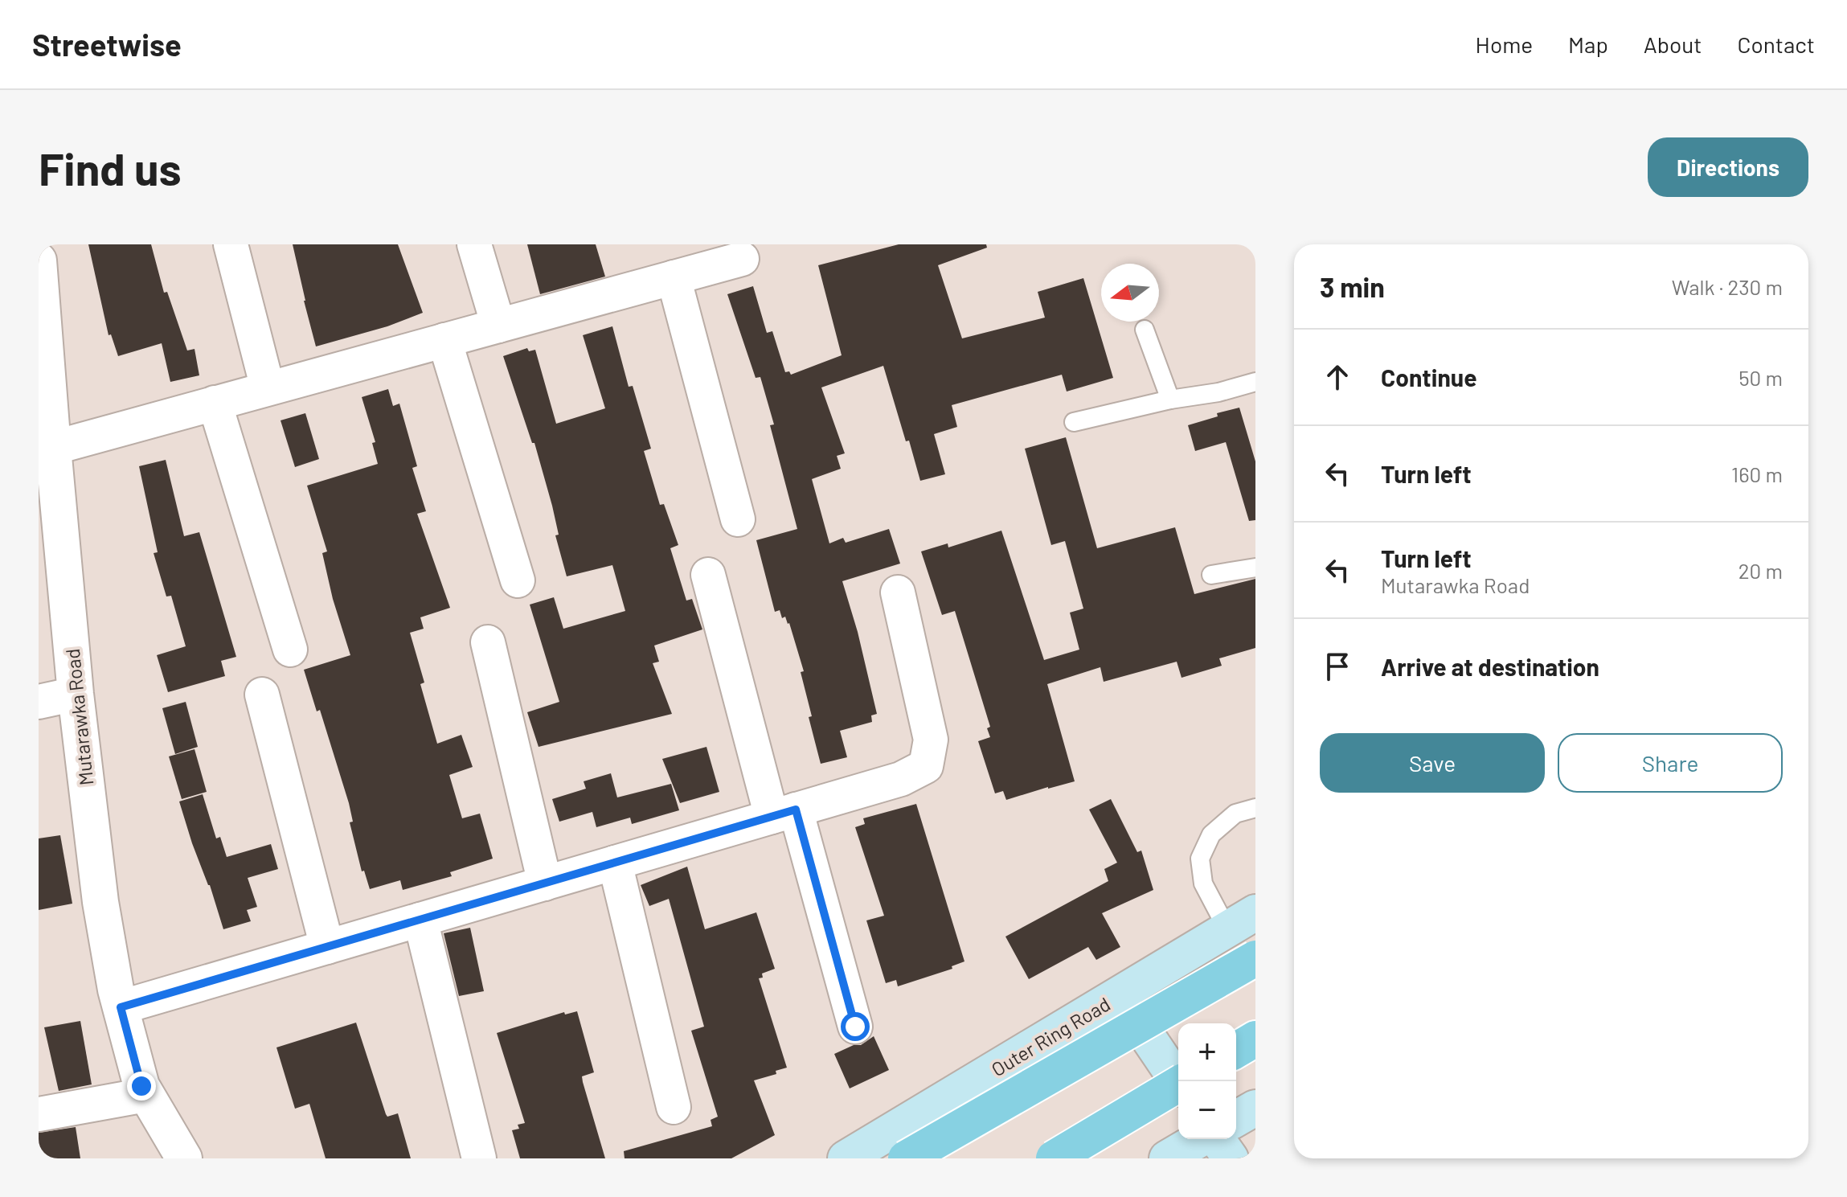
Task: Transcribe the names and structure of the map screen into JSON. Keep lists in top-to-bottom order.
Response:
{
  "streets": {
    "main road": ["Outer Ring Road"],
    "street": ["Mutarawka Road"]
  },
  "north": "left",
  "page": {
    "header": "Streetwise",
    "nav": [
      "Home",
      "Map",
      "About",
      "Contact"
    ],
    "buttons": [
      "Directions",
      ["Save", "Share"]
    ],
    "title": "Find us",
    "heading": ["3 min", "Walk · 230 m"],
    "list": [
      ["Continue", "50 m"],
      ["Turn left", "160 m"],
      ["Turn left", "Mutarawka Road", "20 m"],
      "Arrive at destination"
    ],
    "map_buttons": ["+", "−"]
  }
}
